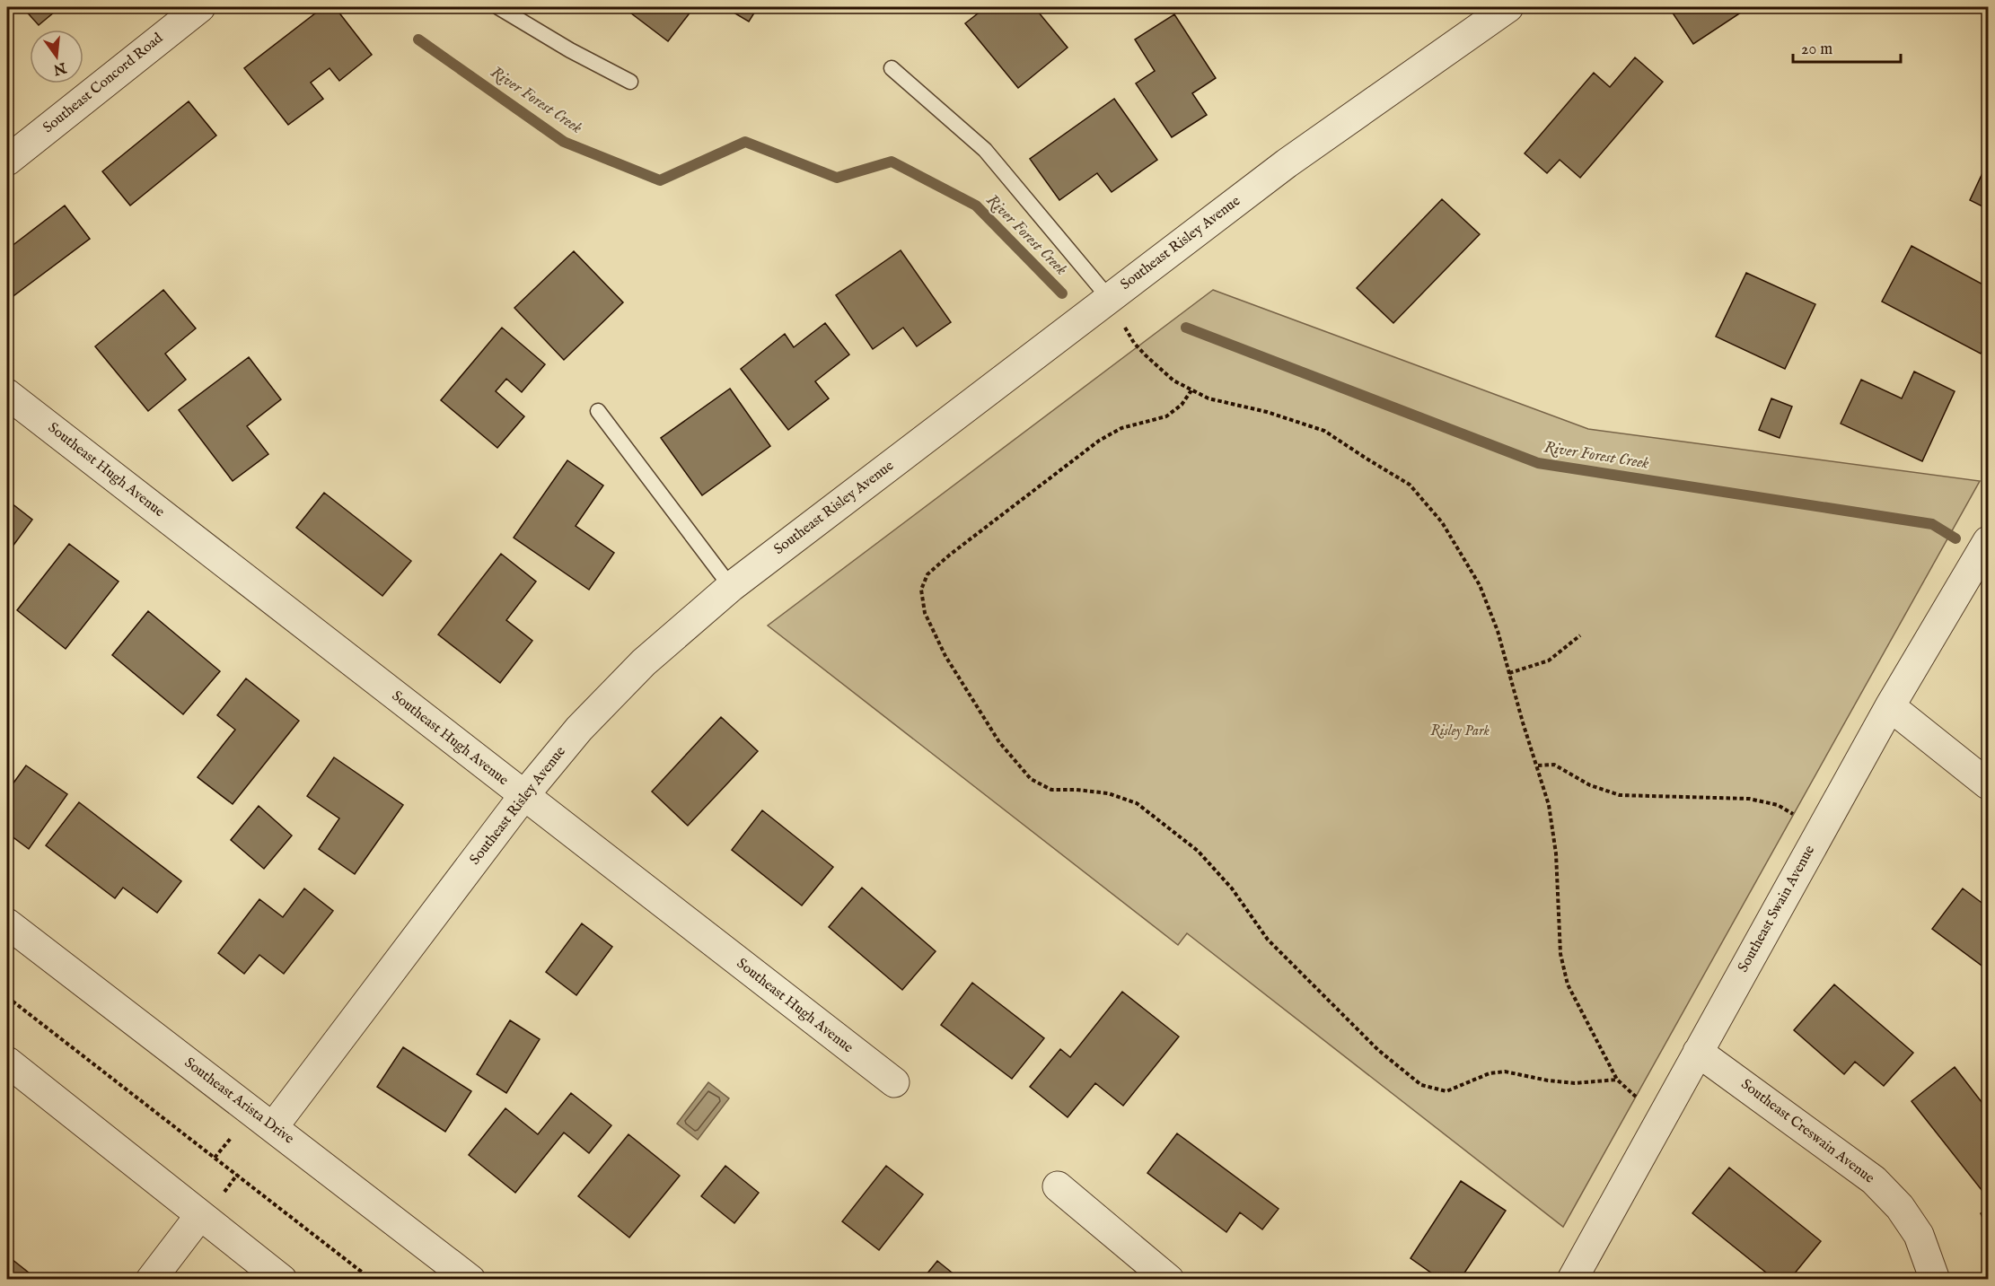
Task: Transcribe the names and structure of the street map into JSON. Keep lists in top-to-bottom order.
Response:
{
  "streets": {
    "street": [
      "Southeast Concord Road",
      "Southeast Risley Avenue",
      "Southeast Hugh Avenue",
      "Southeast Swain Avenue",
      "Southeast Arista Drive",
      "Southeast Creswain Avenue"
    ]
  },
  "crossings": [
    ["Southeast Risley Avenue", "Southeast Hugh Avenue"],
    ["Southeast Risley Avenue", "Southeast Arista Drive"],
    ["Southeast Swain Avenue", "Southeast Creswain Avenue"]
  ],
  "water": ["River Forest Creek"],
  "parks": ["Risley Park"],
  "scale_bar": "20 m",
  "north": "bottom"
}
